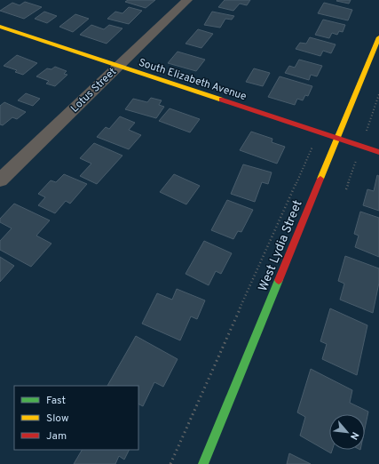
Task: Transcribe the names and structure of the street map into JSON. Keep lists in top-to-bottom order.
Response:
{
  "streets": {
    "street": ["South Elizabeth Avenue", "Lotus Street", "West Lydia Street"]
  },
  "crossings": [
    ["South Elizabeth Avenue", "Lotus Street"],
    ["South Elizabeth Avenue", "West Lydia Street"]
  ],
  "legend": ["Fast", "Slow", "Jam"],
  "north": "bottom right"
}
